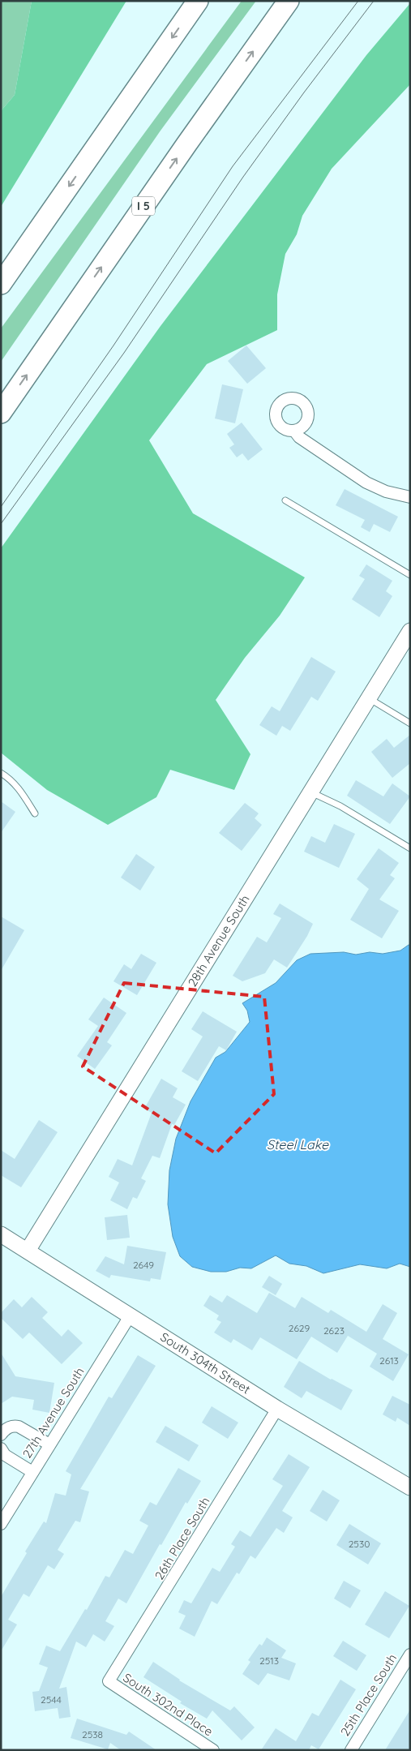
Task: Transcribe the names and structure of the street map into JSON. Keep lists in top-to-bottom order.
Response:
{
  "streets": {
    "highway": ["I 5"],
    "street": [
      "28th Avenue South",
      "South 304th Street",
      "27th Avenue South",
      "26th Place South",
      "25th Place South",
      "South 302nd Place"
    ]
  },
  "crossings": [
    ["28th Avenue South", "South 304th Street"],
    ["South 304th Street", "27th Avenue South"],
    ["South 304th Street", "26th Place South"],
    ["26th Place South", "South 302nd Place"]
  ],
  "water": ["Steel Lake"],
  "house_numbers": [
    "2649",
    "2629",
    "2623",
    "2613",
    "2530",
    "2513",
    "2544",
    "2538"
  ]
}
